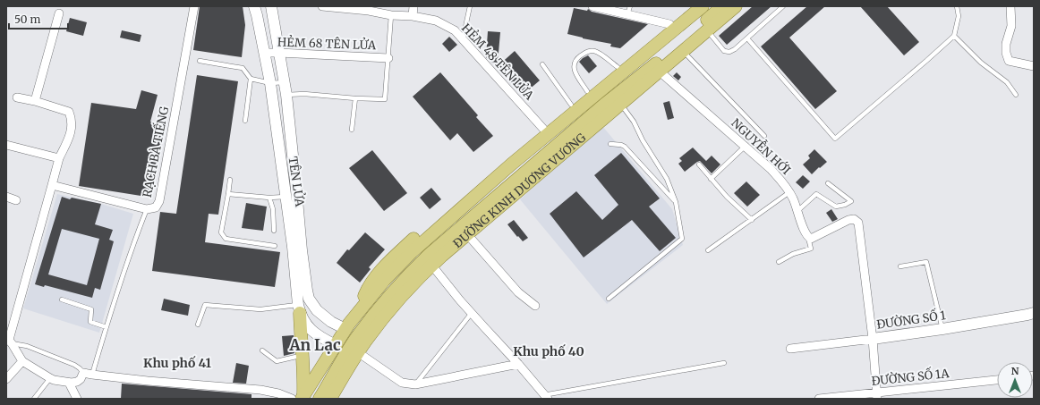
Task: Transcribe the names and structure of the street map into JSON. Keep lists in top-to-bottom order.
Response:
{
  "streets": {
    "main road": ["TÊN LỬA", "ĐƯỜNG KINH DƯƠNG VƯƠNG", "ĐƯỜNG SỐ 1"],
    "street": [
      "HẺM 68 TÊN LỬA",
      "HẺM 48 TÊN LỬA",
      "NGUYỄN HỚI",
      "RẠCH BÀ TIẾNG",
      "ĐƯỜNG SỐ 1A"
    ]
  },
  "crossings": [
    ["HẺM 68 TÊN LỬA", "TÊN LỬA"],
    ["HẺM 48 TÊN LỬA", "ĐƯỜNG KINH DƯƠNG VƯƠNG"],
    ["NGUYỄN HỚI", "ĐƯỜNG KINH DƯƠNG VƯƠNG"],
    ["TÊN LỬA", "ĐƯỜNG KINH DƯƠNG VƯƠNG"]
  ],
  "districts": ["An Lạc", "Khu phố 40", "Khu phố 41"],
  "scale_bar": "50 m",
  "north": "top"
}
